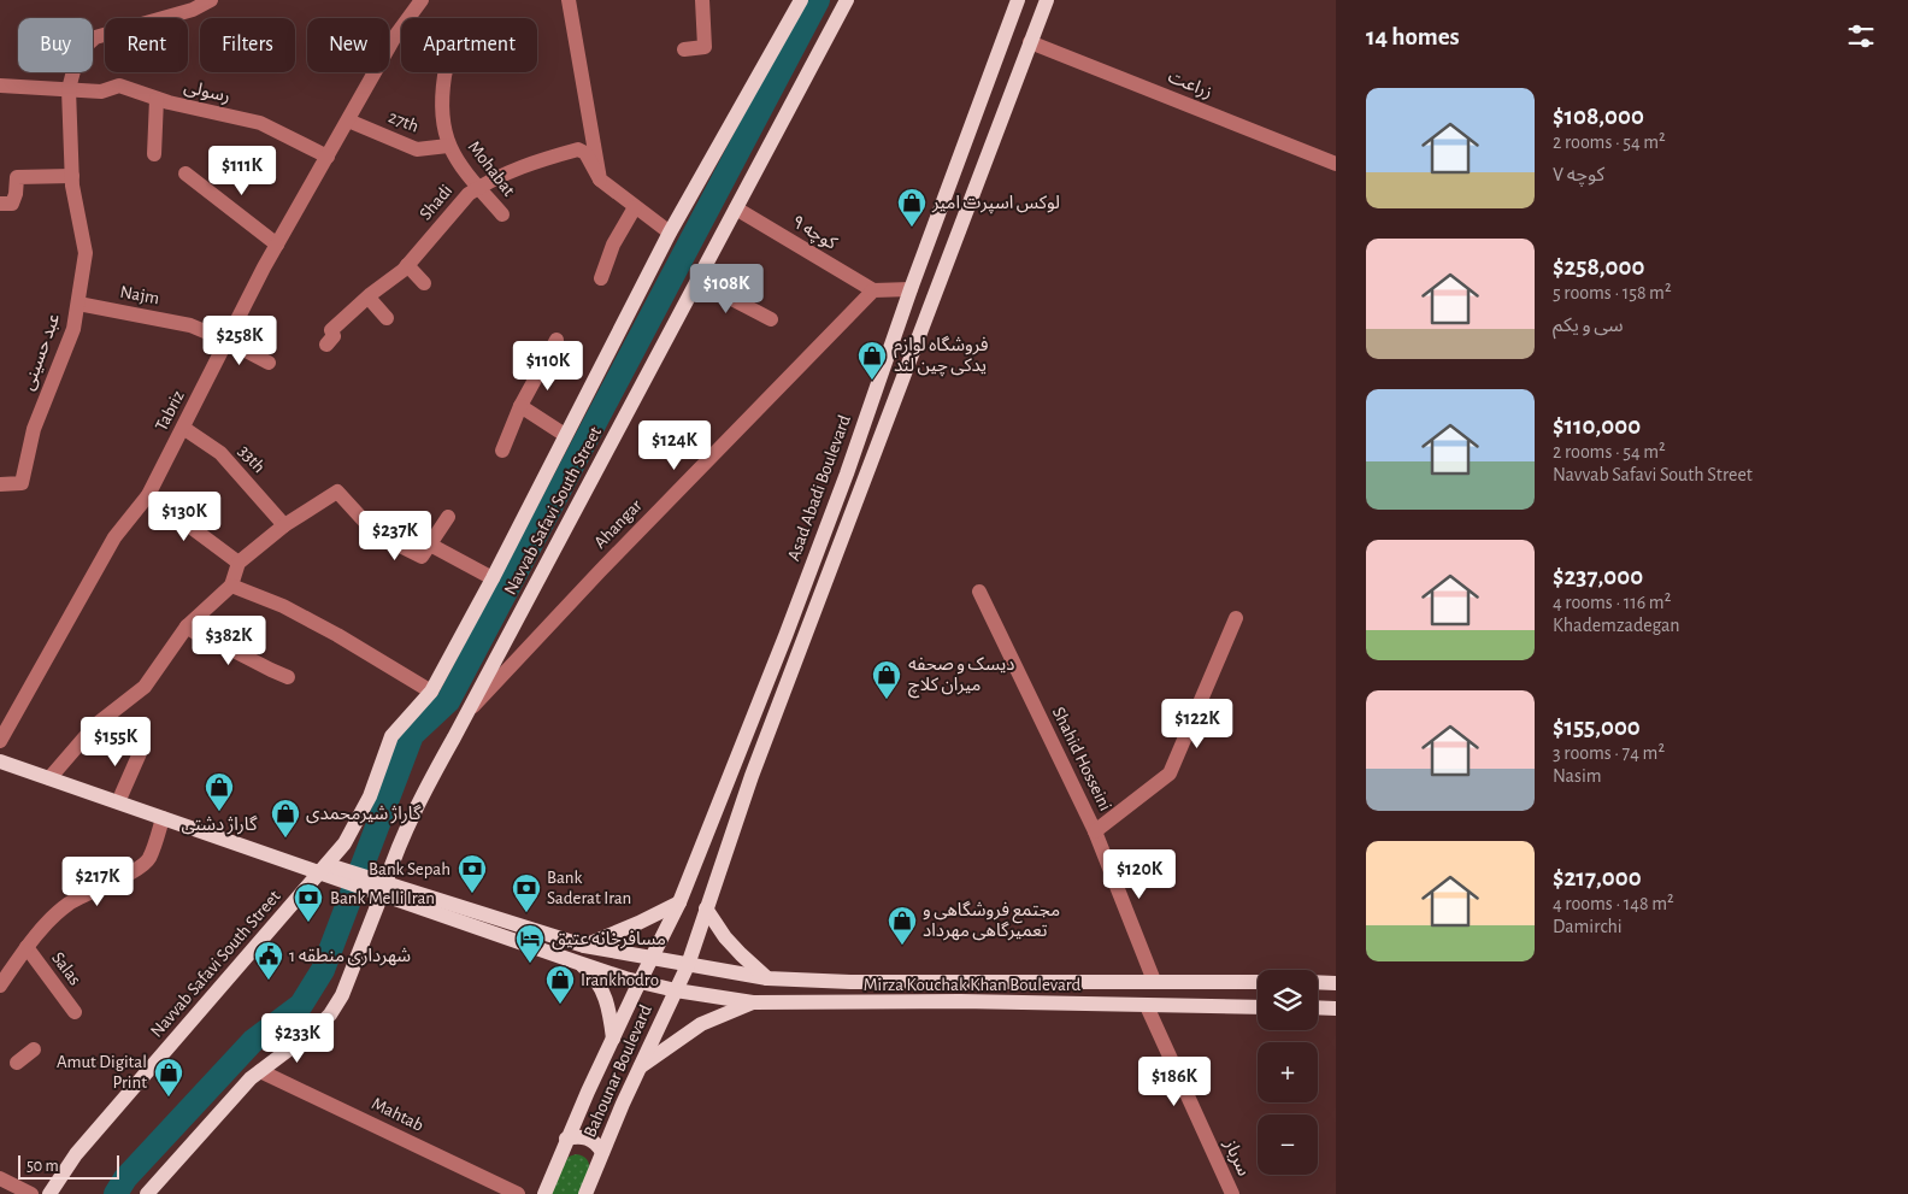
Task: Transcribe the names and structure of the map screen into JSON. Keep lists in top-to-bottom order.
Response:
{
  "streets": {
    "main road": [
      "Asad Abadi Boulevard",
      "Navvab Safavi South Street",
      "Mirza Kouchak Khan Boulevard",
      "Bahounar Boulevard"
    ],
    "street": [
      "زراعت",
      "رسولی",
      "27th",
      "Mohabat",
      "Shadi",
      "کوچه ۹",
      "Najm",
      "عبد حسینی",
      "Tabriz",
      "33th",
      "Ahangar",
      "Shahid Hosseini",
      "Salas",
      "Mahtab",
      "سرباز"
    ]
  },
  "crossings": [
    ["رسولی", "عبد حسینی"],
    ["رسولی", "Tabriz"],
    ["27th", "Mohabat"],
    ["27th", "Tabriz"],
    ["Mohabat", "Shadi"],
    ["کوچه ۹", "Navvab Safavi South Street"],
    ["کوچه ۹", "Ahangar"],
    ["Najm", "عبد حسینی"],
    ["Najm", "Tabriz"],
    ["Tabriz", "33th"],
    ["Asad Abadi Boulevard", "Mirza Kouchak Khan Boulevard"],
    ["Asad Abadi Boulevard", "Bahounar Boulevard"],
    ["Navvab Safavi South Street", "Ahangar"],
    ["Navvab Safavi South Street", "Mirza Kouchak Khan Boulevard"],
    ["Navvab Safavi South Street", "Mahtab"],
    ["Shahid Hosseini", "Mirza Kouchak Khan Boulevard"],
    ["Mirza Kouchak Khan Boulevard", "Bahounar Boulevard"],
    ["Mirza Kouchak Khan Boulevard", "سرباز"]
  ],
  "places": {
    "shop": [
      "لوکس اسپرت امیر",
      "فروشگاه لوازم یدکی چین لند",
      "دیسک و صحفه میران کلاچ",
      "گاراژ دشتی",
      "گاراژ شیرمحمدی",
      "مجتمع فروشگاهی و تعمیرگاهی مهرداد",
      "Irankhodro",
      "Amut Digital Print"
    ],
    "bank": ["Bank Sepah", "Bank Saderat Iran", "Bank Melli Iran"],
    "hotel": ["مسافرخانه عتیق"],
    "public building": ["شهرداری منطقه 1"]
  },
  "scale_bar": "50 m",
  "page": {
    "heading": "14 homes",
    "chip": [
      "Buy",
      "Rent",
      "Filters",
      "New",
      "Apartment"
    ],
    "list": [
      {
        "name": "$108,000",
        "note": "2 rooms · 54 m² · کوچه ۷"
      },
      {
        "name": "$258,000",
        "note": "5 rooms · 158 m² · سی و یکم"
      },
      {
        "name": "$110,000",
        "note": "2 rooms · 54 m² · Navvab Safavi South Street"
      },
      {
        "name": "$237,000",
        "note": "4 rooms · 116 m² · Khademzadegan"
      },
      {
        "name": "$155,000",
        "note": "3 rooms · 74 m² · Nasim"
      },
      {
        "name": "$217,000",
        "note": "4 rooms · 148 m² · Damirchi"
      }
    ],
    "price": [
      "$111K",
      "$108K",
      "$258K",
      "$110K",
      "$124K",
      "$130K",
      "$237K",
      "$382K",
      "$122K",
      "$155K",
      "$120K",
      "$217K",
      "$233K",
      "$186K"
    ],
    "map_buttons": ["+", "−"],
    "scale": "50 m"
  }
}
